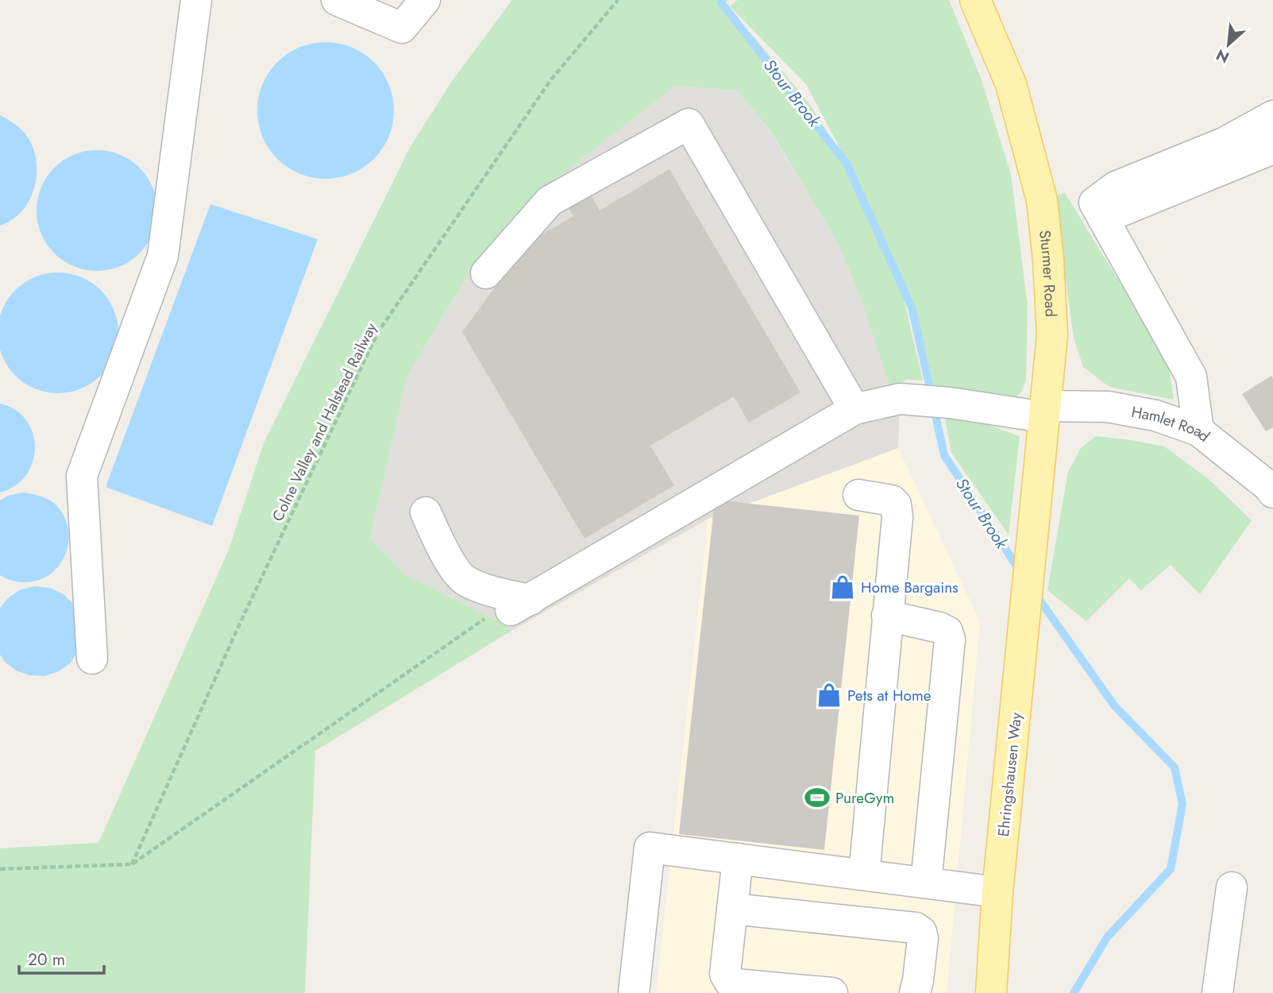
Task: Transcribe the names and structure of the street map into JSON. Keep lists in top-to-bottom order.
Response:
{
  "streets": {
    "main road": ["Sturmer Road", "Ehringshausen Way"],
    "street": ["Hamlet Road"],
    "path": ["Colne Valley and Halstead Railway"]
  },
  "crossings": [
    ["Sturmer Road", "Hamlet Road"],
    ["Sturmer Road", "Ehringshausen Way"]
  ],
  "water": ["Stour Brook"],
  "places": {
    "shop": ["Home Bargains", "Pets at Home"],
    "sports": ["PureGym"]
  },
  "scale_bar": "20 m",
  "north": "bottom left"
}
